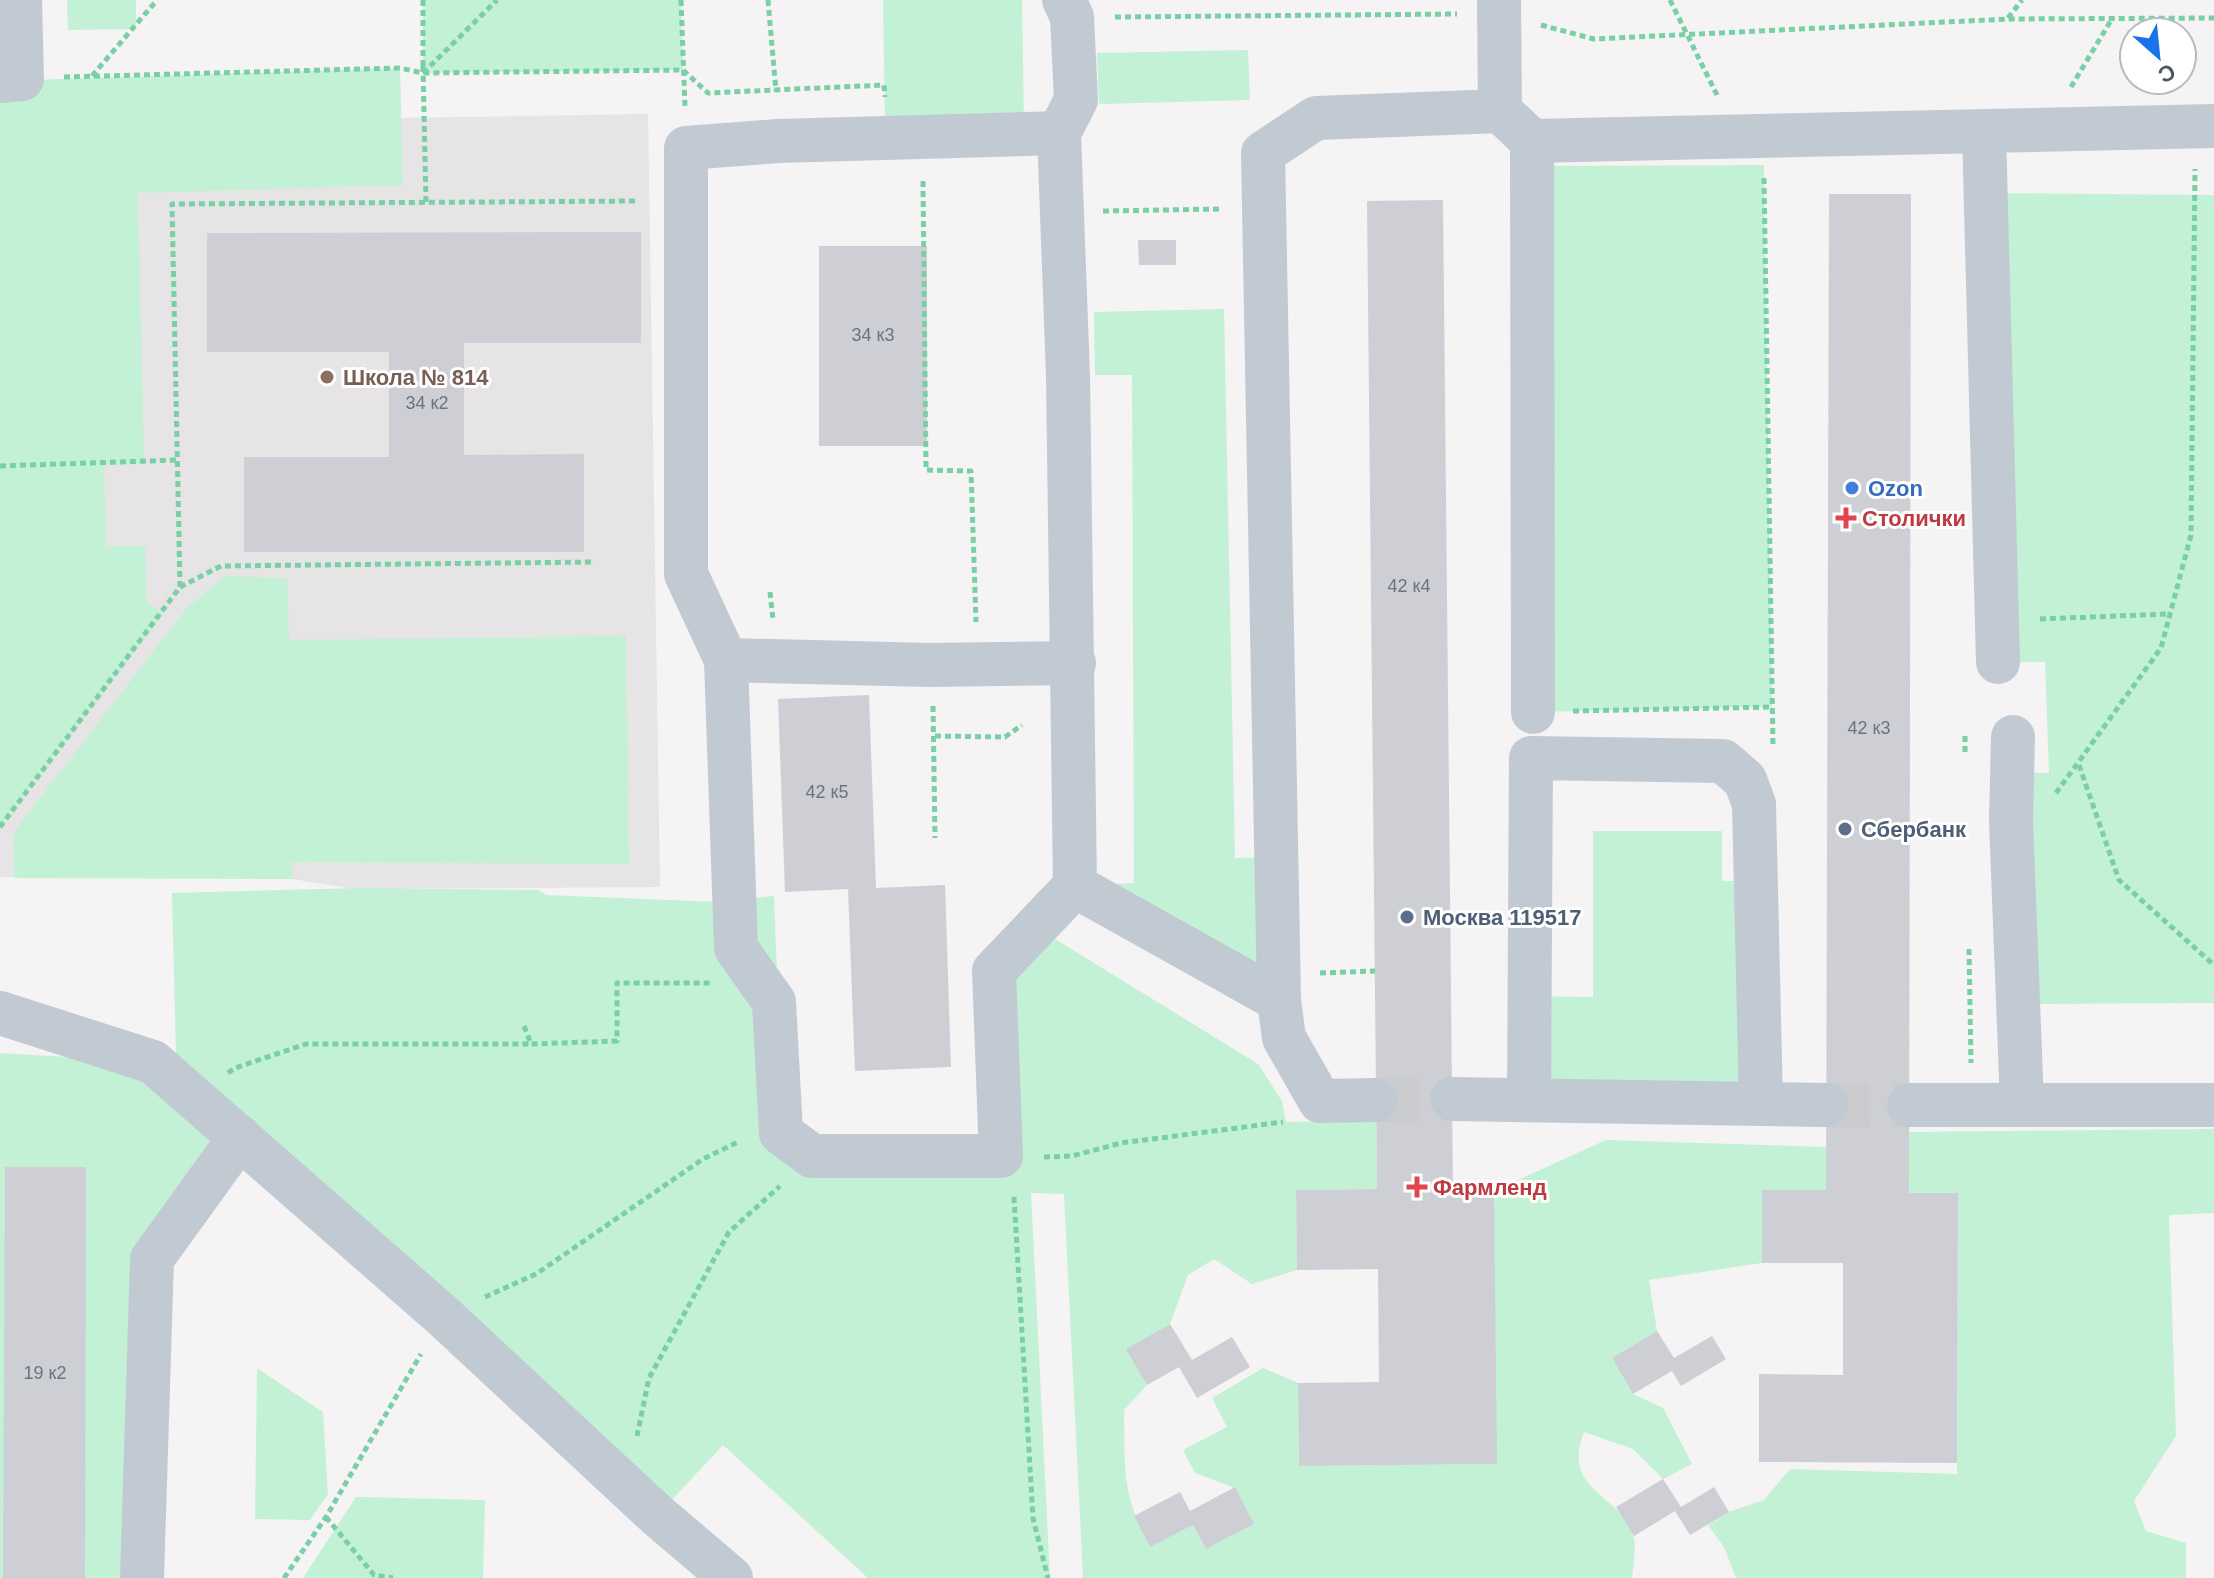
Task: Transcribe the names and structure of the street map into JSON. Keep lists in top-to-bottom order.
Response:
{
  "places": {
    "other": [
      "Школа № 814",
      "Ozon",
      "Сбербанк",
      "Москва 119517"
    ],
    "health": ["Столички", "Фармленд"]
  },
  "house_numbers": [
    "34 к3",
    "34 к2",
    "42 к4",
    "42 к3",
    "42 к5",
    "19 к2"
  ],
  "north": "bottom right"
}
